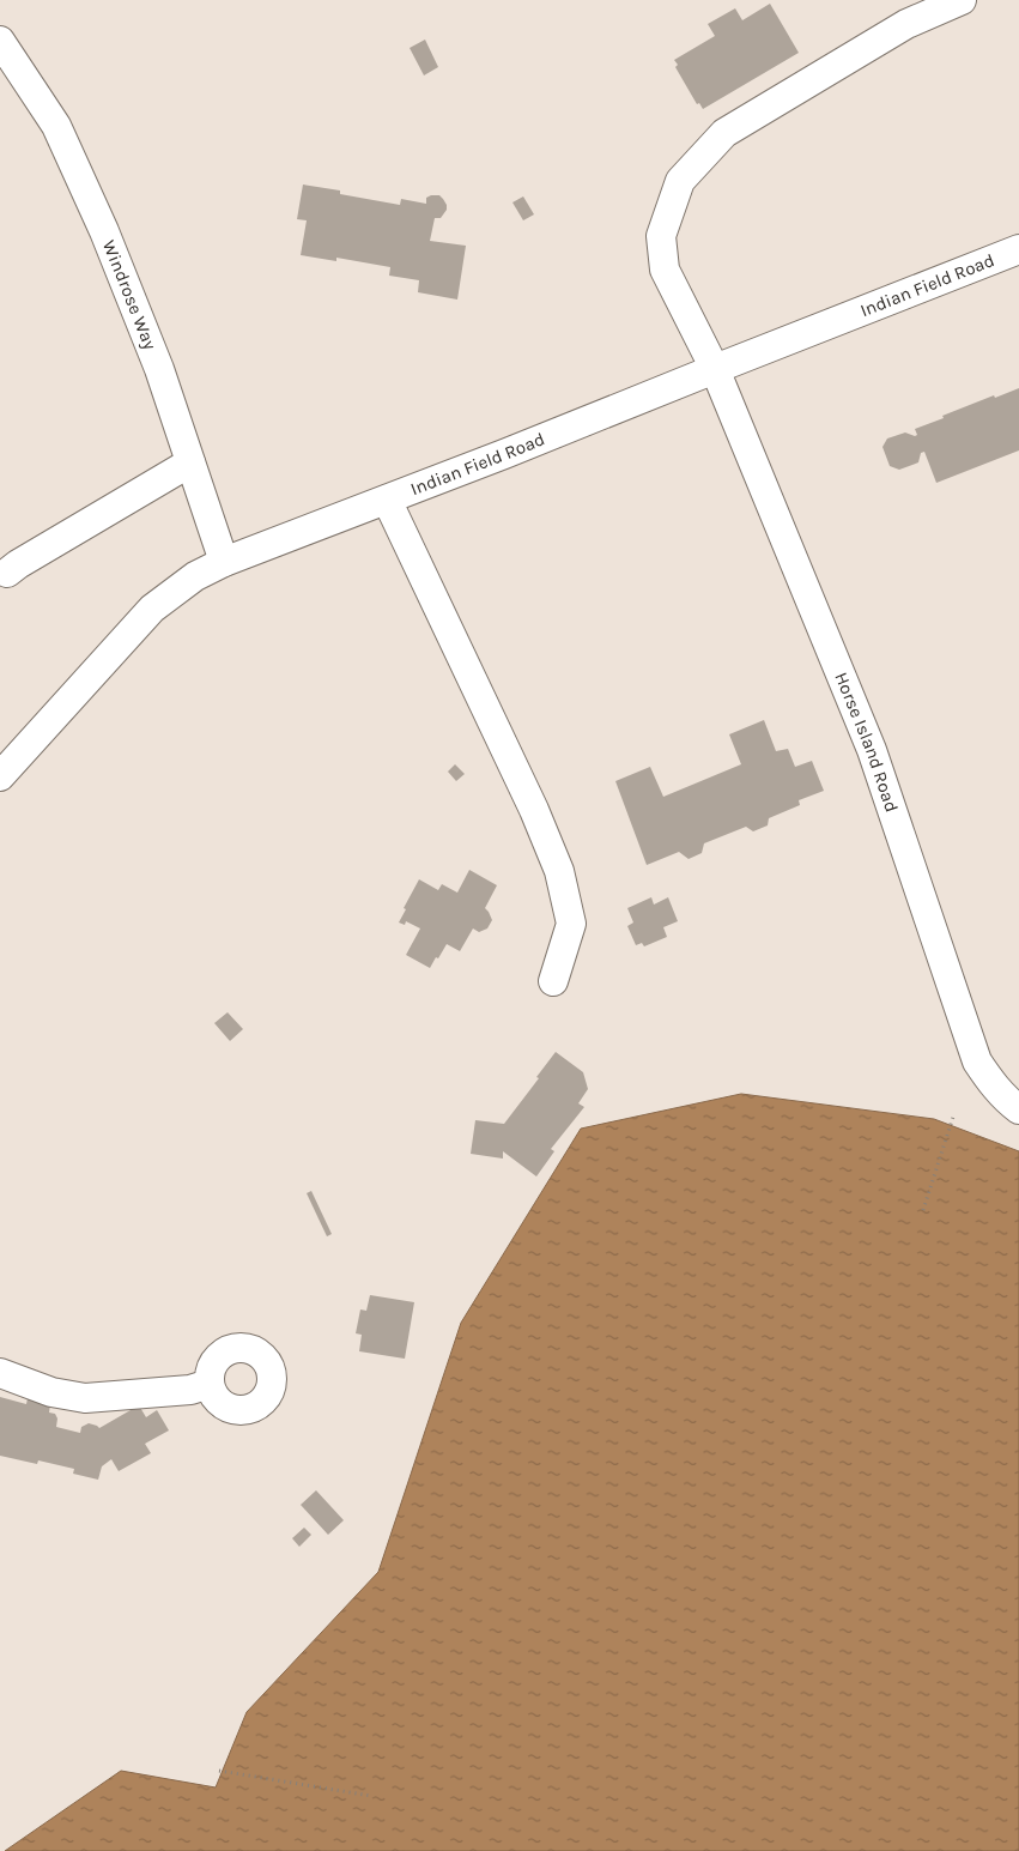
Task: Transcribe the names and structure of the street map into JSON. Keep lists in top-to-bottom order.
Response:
{
  "streets": {
    "street": ["Indian Field Road", "Windrose Way", "Horse Island Road"]
  },
  "crossings": [
    ["Indian Field Road", "Windrose Way"],
    ["Indian Field Road", "Horse Island Road"]
  ]
}
